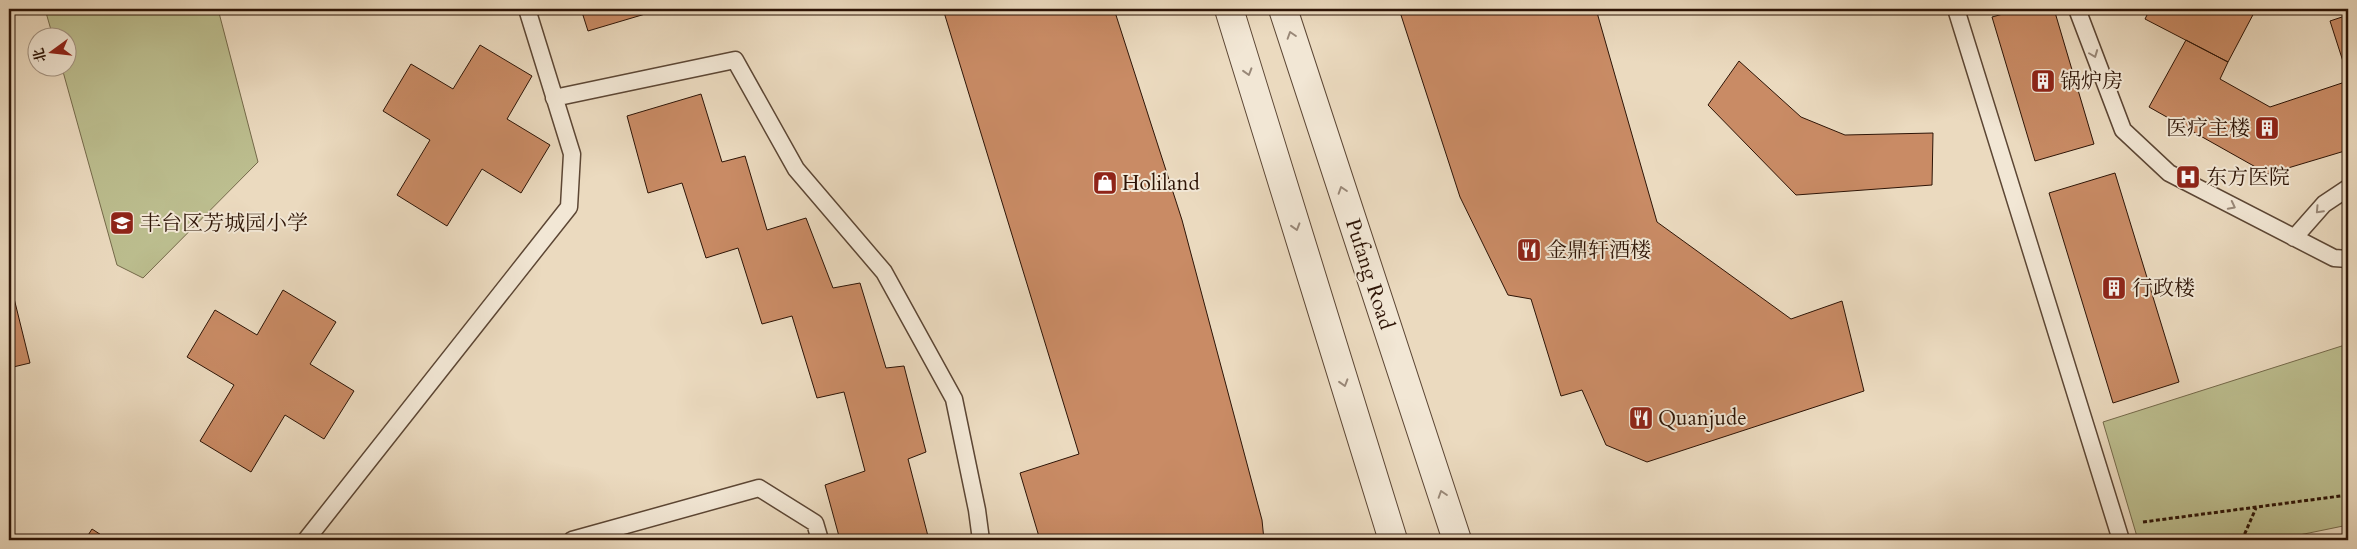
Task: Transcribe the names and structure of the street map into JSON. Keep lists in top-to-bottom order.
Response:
{
  "streets": {
    "street": ["Pufang Road"]
  },
  "places": {
    "building": ["锅炉房", "医疗主楼", "行政楼"],
    "hospital": ["东方医院"],
    "shop": ["Holiland"],
    "school or university": ["丰台区芳城园小学"],
    "restaurant": ["金鼎轩酒楼", "Quanjude"]
  },
  "north": "left"
}
